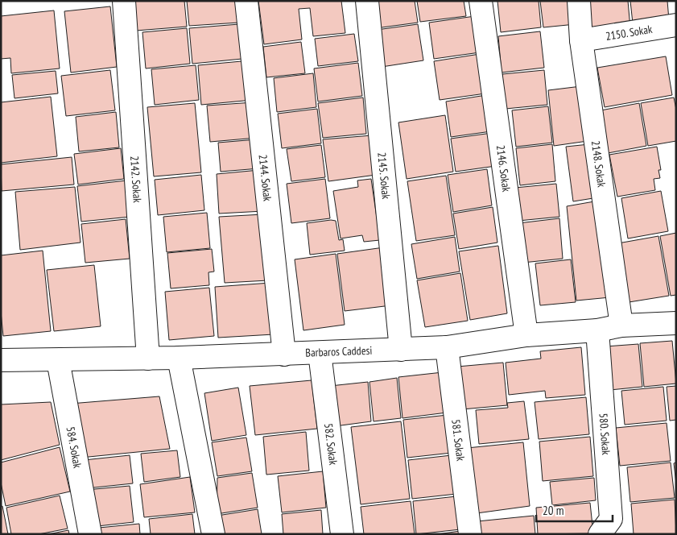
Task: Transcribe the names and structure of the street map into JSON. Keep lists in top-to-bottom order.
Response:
{
  "streets": {
    "street": [
      "2150. Sokak",
      "2148. Sokak",
      "2146. Sokak",
      "2145. Sokak",
      "2144. Sokak",
      "2142. Sokak",
      "Barbaros Caddesi",
      "580. Sokak",
      "581. Sokak",
      "582. Sokak",
      "584. Sokak"
    ]
  },
  "crossings": [
    ["2150. Sokak", "2148. Sokak"],
    ["2148. Sokak", "Barbaros Caddesi"],
    ["2146. Sokak", "Barbaros Caddesi"],
    ["2145. Sokak", "Barbaros Caddesi"],
    ["2144. Sokak", "Barbaros Caddesi"],
    ["2142. Sokak", "Barbaros Caddesi"],
    ["Barbaros Caddesi", "580. Sokak"],
    ["Barbaros Caddesi", "581. Sokak"],
    ["Barbaros Caddesi", "582. Sokak"],
    ["Barbaros Caddesi", "584. Sokak"]
  ],
  "scale_bar": "20 m"
}
